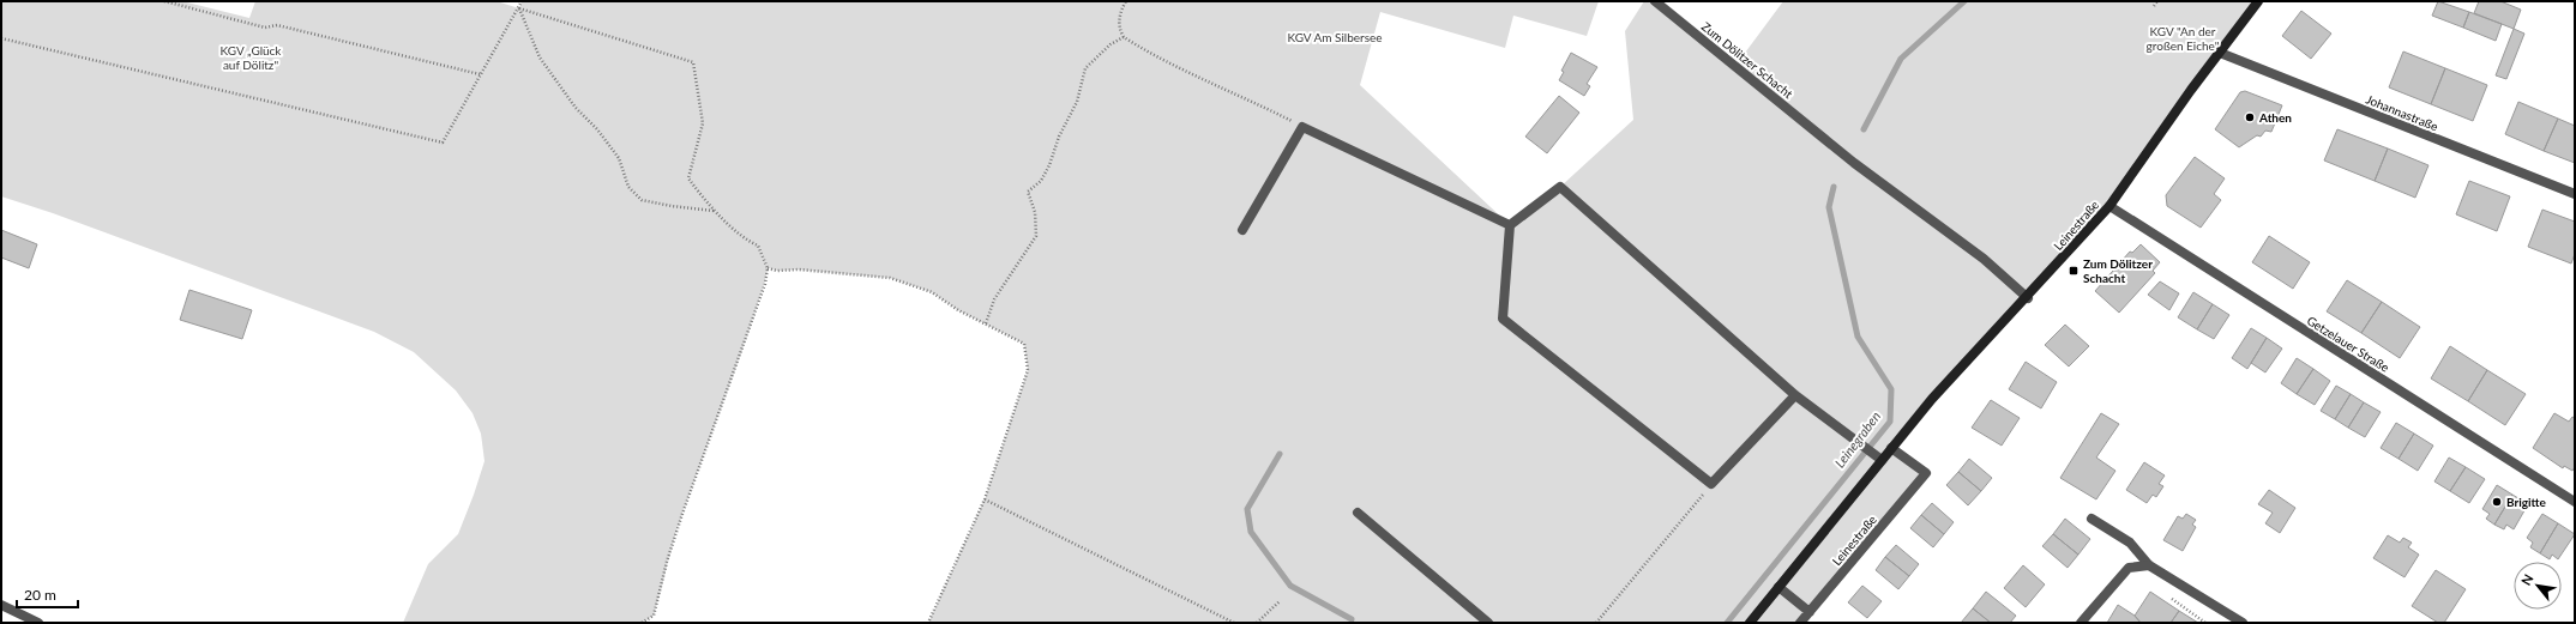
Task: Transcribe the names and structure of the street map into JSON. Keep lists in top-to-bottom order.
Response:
{
  "streets": {
    "main road": ["Leinestraße"],
    "street": ["Zum Dölitzer Schacht", "Johannastraße", "Getzelauer Straße"]
  },
  "crossings": [
    ["Zum Dölitzer Schacht", "Leinestraße"],
    ["Johannastraße", "Leinestraße"],
    ["Leinestraße", "Getzelauer Straße"]
  ],
  "water": ["Leinegraben"],
  "parks": ["KGV \"An der großen Eiche\"", "KGV Am Silbersee", "KGV „Glück auf Dölitz\""],
  "places": {
    "other": ["Athen", "Brigitte"],
    "transit": ["Zum Dölitzer Schacht"]
  },
  "scale_bar": "20 m",
  "north": "top left"
}
